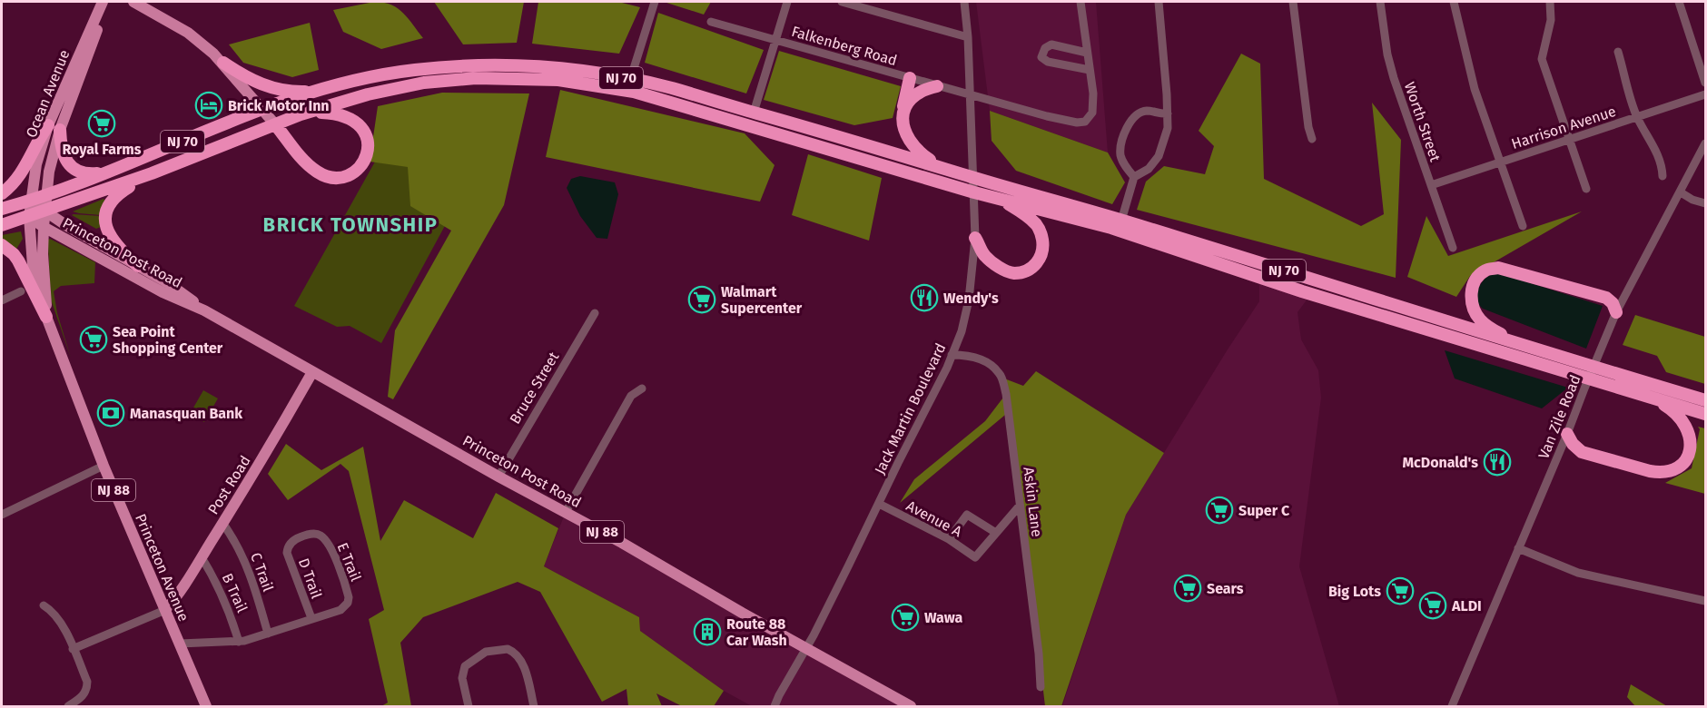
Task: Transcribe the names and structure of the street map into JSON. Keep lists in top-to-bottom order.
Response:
{
  "streets": {
    "highway": ["NJ 70"],
    "main road": [
      "Ocean Avenue",
      "Princeton Post Road",
      "Post Road",
      "NJ 88",
      "Princeton Avenue"
    ],
    "street": [
      "Falkenberg Road",
      "Worth Street",
      "Harrison Avenue",
      "Bruce Street",
      "Jack Martin Boulevard",
      "Van Zile Road",
      "Askin Lane",
      "Avenue A",
      "E Trail",
      "C Trail",
      "D Trail",
      "B Trail"
    ]
  },
  "crossings": [
    ["Falkenberg Road", "Jack Martin Boulevard"],
    ["NJ 70", "Ocean Avenue"],
    ["NJ 70", "Princeton Post Road"],
    ["NJ 70", "Jack Martin Boulevard"],
    ["NJ 70", "Van Zile Road"],
    ["NJ 70", "NJ 88"],
    ["NJ 70", "Princeton Avenue"],
    ["Ocean Avenue", "Princeton Post Road"],
    ["Ocean Avenue", "NJ 88"],
    ["Worth Street", "Harrison Avenue"],
    ["Princeton Post Road", "Bruce Street"],
    ["Princeton Post Road", "Jack Martin Boulevard"],
    ["Princeton Post Road", "Post Road"],
    ["Princeton Post Road", "NJ 88"],
    ["Princeton Post Road", "Princeton Avenue"],
    ["Jack Martin Boulevard", "Askin Lane"],
    ["Jack Martin Boulevard", "Avenue A"],
    ["Post Road", "Princeton Avenue"],
    ["Post Road", "C Trail"],
    ["Post Road", "B Trail"],
    ["NJ 88", "Princeton Avenue"],
    ["E Trail", "D Trail"]
  ],
  "districts": ["BRICK TOWNSHIP"],
  "places": {
    "hotel": ["Brick Motor Inn"],
    "supermarket": [
      "Royal Farms",
      "Walmart Supercenter",
      "Sea Point Shopping Center",
      "Super C",
      "Sears",
      "Big Lots",
      "ALDI",
      "Wawa"
    ],
    "restaurant": ["Wendy's", "McDonald's"],
    "bank": ["Manasquan Bank"],
    "building": ["Route 88 Car Wash"]
  }
}
